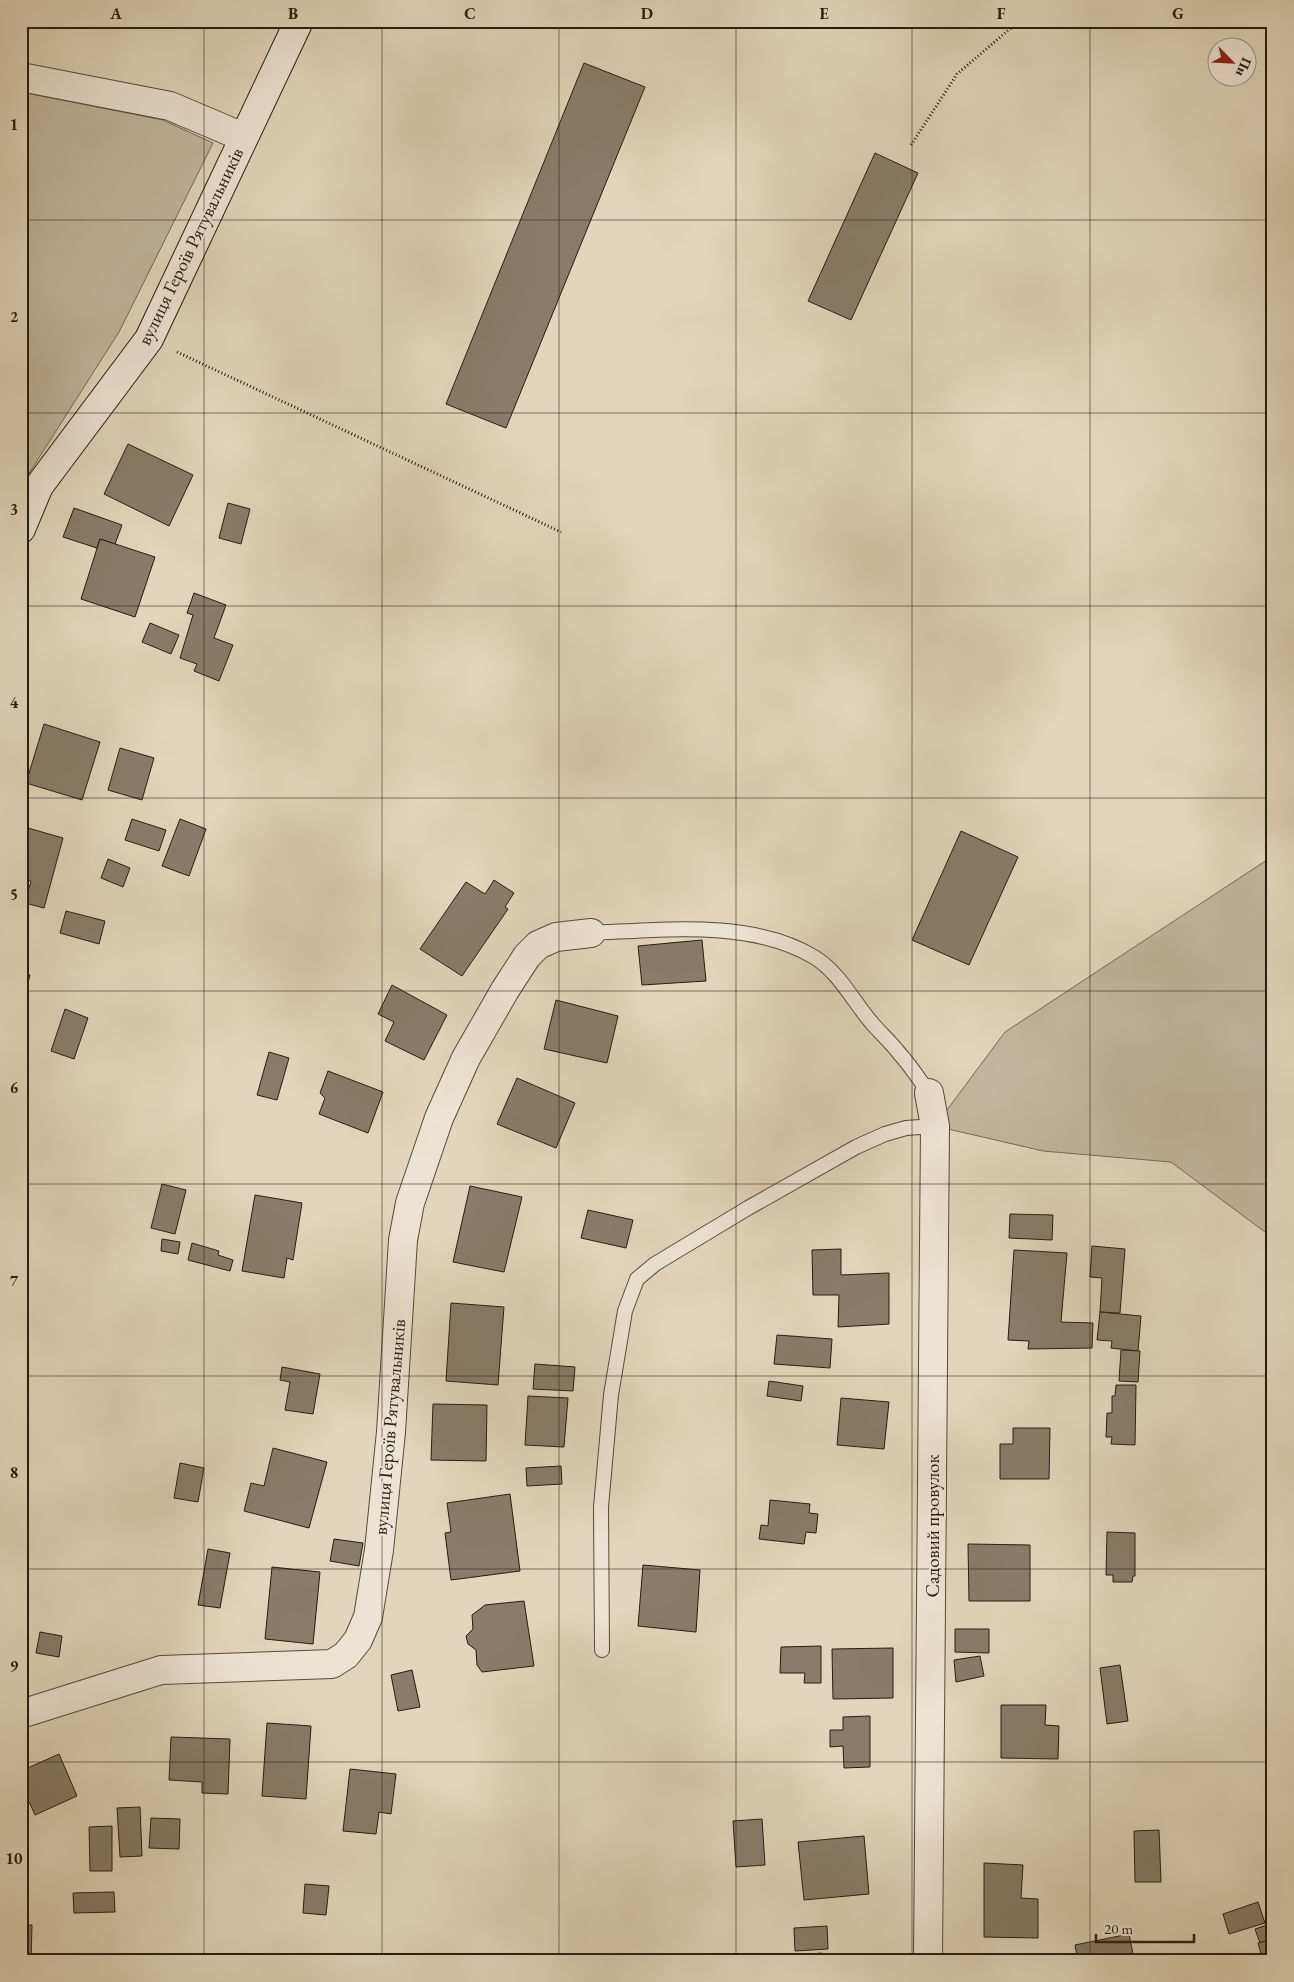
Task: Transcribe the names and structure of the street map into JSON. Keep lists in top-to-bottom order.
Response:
{
  "streets": {
    "street": ["вулиця Героїв Рятувальників", "Садовий провулок"]
  },
  "scale_bar": "20 m",
  "north": "bottom right",
  "grid": {
    "columns": [
      "A",
      "B",
      "C",
      "D",
      "E",
      "F",
      "G"
    ],
    "rows": [
      "1",
      "2",
      "3",
      "4",
      "5",
      "6",
      "7",
      "8",
      "9",
      "10"
    ]
  }
}
